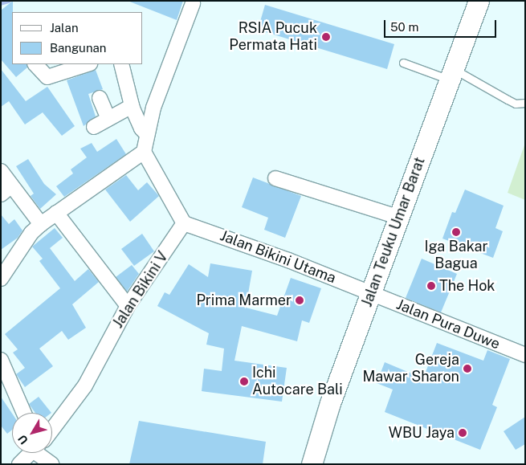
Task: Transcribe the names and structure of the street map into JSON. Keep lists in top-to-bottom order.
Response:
{
  "streets": {
    "main road": ["Jalan Teuku Umar Barat"],
    "street": ["Jalan Bikini Utama", "Jalan Bikini V", "Jalan Pura Duwe"]
  },
  "crossings": [
    ["Jalan Teuku Umar Barat", "Jalan Bikini Utama"],
    ["Jalan Teuku Umar Barat", "Jalan Pura Duwe"],
    ["Jalan Bikini Utama", "Jalan Bikini V"],
    ["Jalan Bikini Utama", "Jalan Pura Duwe"]
  ],
  "places": [
    "RSIA Pucuk Permata Hati",
    "Iga Bakar Bagua",
    "The Hok",
    "Prima Marmer",
    "Gereja Mawar Sharon",
    "Ichi Autocare Bali",
    "WBU Jaya"
  ],
  "legend": ["Jalan", "Bangunan"],
  "scale_bar": "50 m",
  "north": "bottom left"
}
